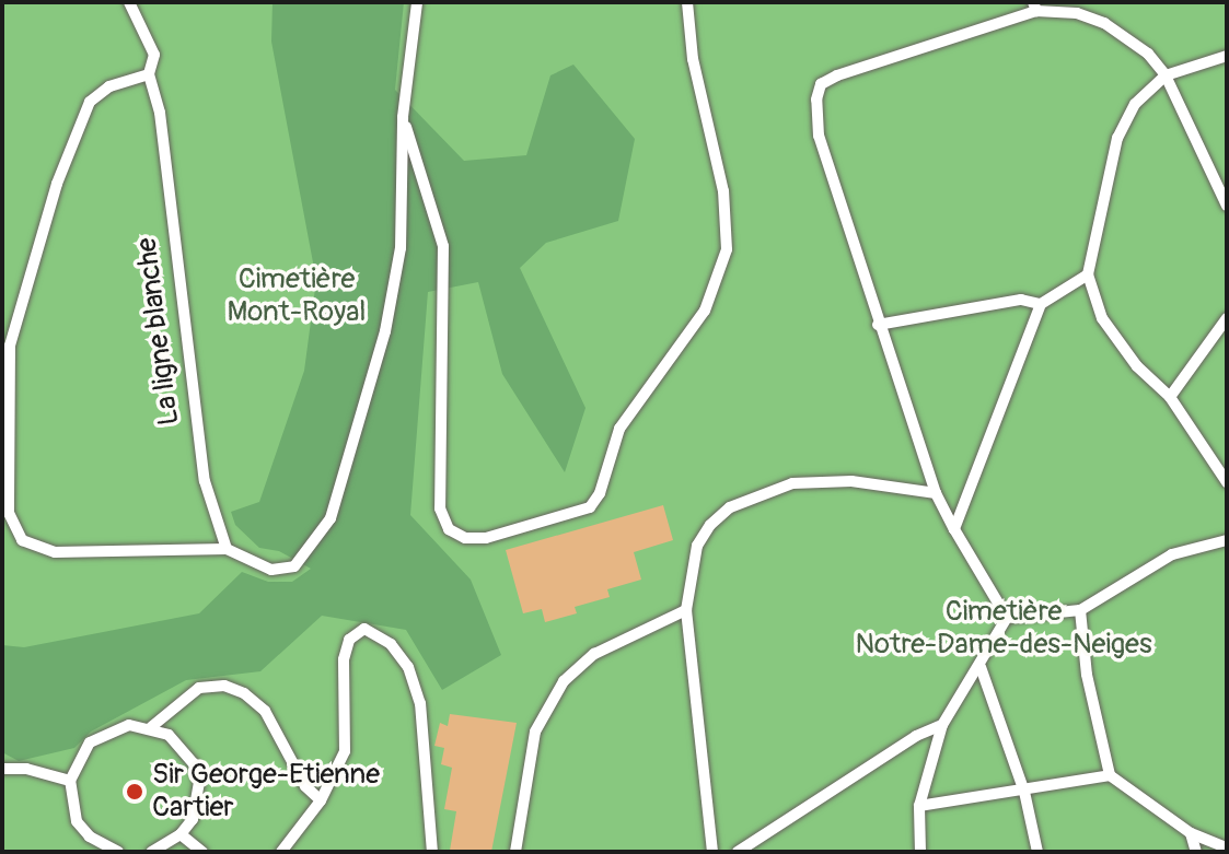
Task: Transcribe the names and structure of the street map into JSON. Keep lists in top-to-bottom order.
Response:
{
  "streets": {
    "lane": ["La ligne blanche"]
  },
  "parks": ["Cimetière Mont-Royal", "Cimetière Notre-Dame-des-Neiges"],
  "places": ["Sir George-Etienne Cartier"]
}
